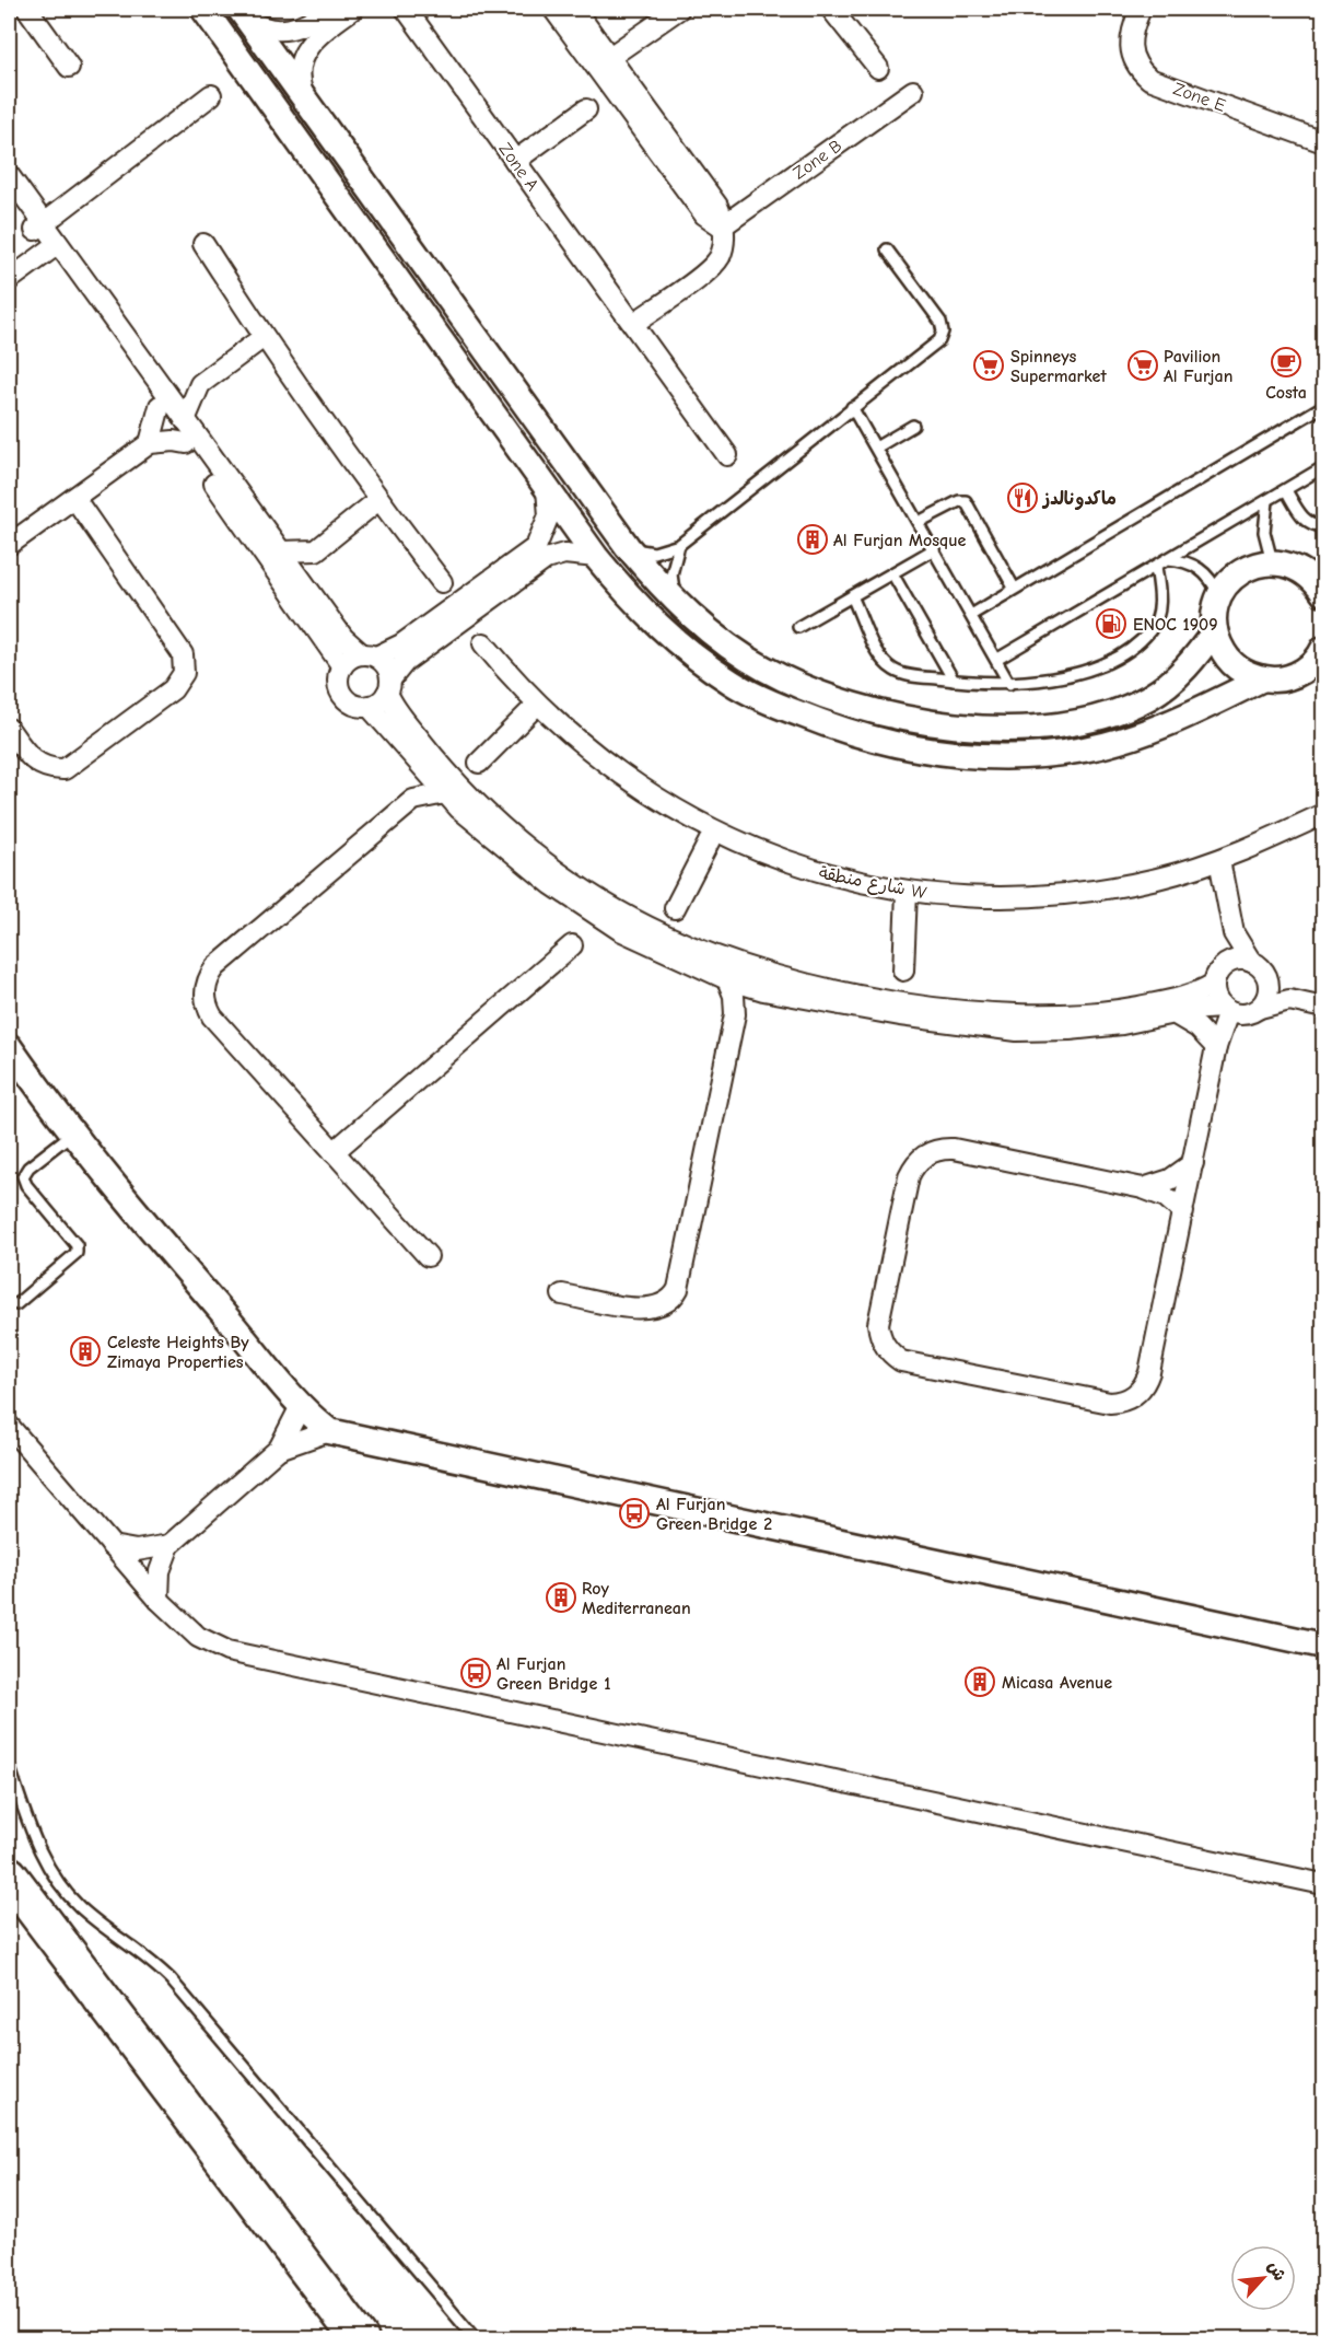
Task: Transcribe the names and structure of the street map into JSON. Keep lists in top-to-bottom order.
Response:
{
  "streets": {
    "street": [
      "Zone E",
      "Zone B",
      "Zone A",
      "شارع منطقة W"
    ]
  },
  "places": {
    "cafe": ["Costa"],
    "supermarket": ["Spinneys Supermarket", "Pavilion Al Furjan"],
    "restaurant": ["ماكدونالدز"],
    "building": [
      "Al Furjan Mosque",
      "Celeste Heights By Zimaya Properties",
      "Roy Mediterranean",
      "Micasa Avenue"
    ],
    "fuel station": ["ENOC 1909"],
    "bus stop": ["Al Furjan Green Bridge 2", "Al Furjan Green Bridge 1"]
  },
  "north": "top right"
}
